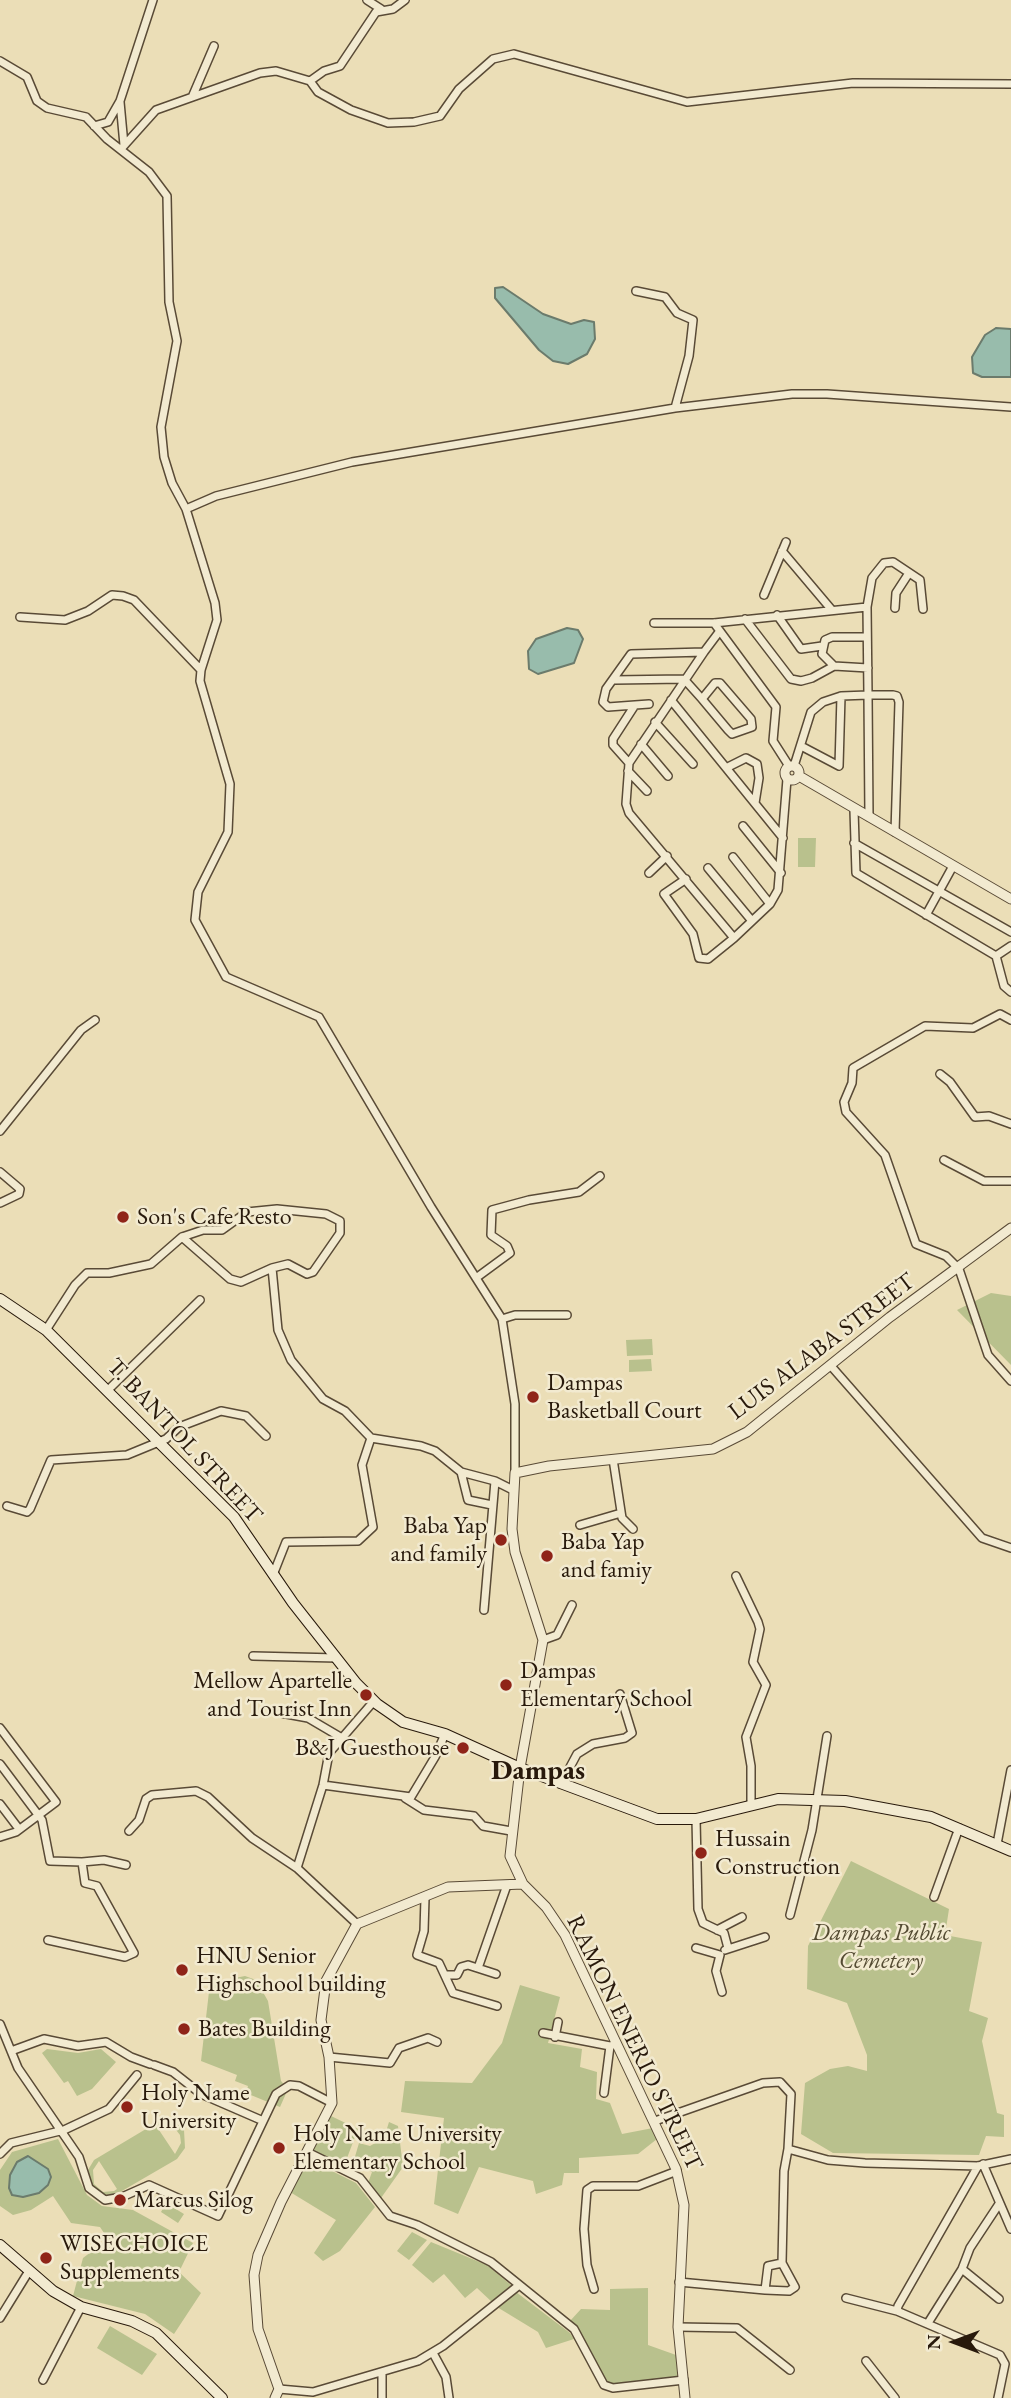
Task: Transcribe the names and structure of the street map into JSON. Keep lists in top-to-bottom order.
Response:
{
  "streets": {
    "main road": ["T. BANTOL STREET"],
    "street": ["LUIS ALABA STREET", "RAMON ENERIO STREET"]
  },
  "crossings": [
    ["LUIS ALABA STREET", "RAMON ENERIO STREET"],
    ["T. BANTOL STREET", "RAMON ENERIO STREET"]
  ],
  "districts": ["Dampas"],
  "parks": ["Dampas Public Cemetery"],
  "places": [
    "Son's Cafe Resto",
    "Dampas Basketball Court",
    "Baba Yap and family",
    "Baba Yap and famiy",
    "Dampas Elementary School",
    "Mellow Apartelle and Tourist Inn",
    "B&J Guesthouse",
    "Hussain Construction",
    "HNU Senior Highschool building",
    "Bates Building",
    "Holy Name University",
    "Holy Name University Elementary School",
    "Marcus Silog",
    "WISECHOICE Supplements"
  ],
  "north": "left"
}
